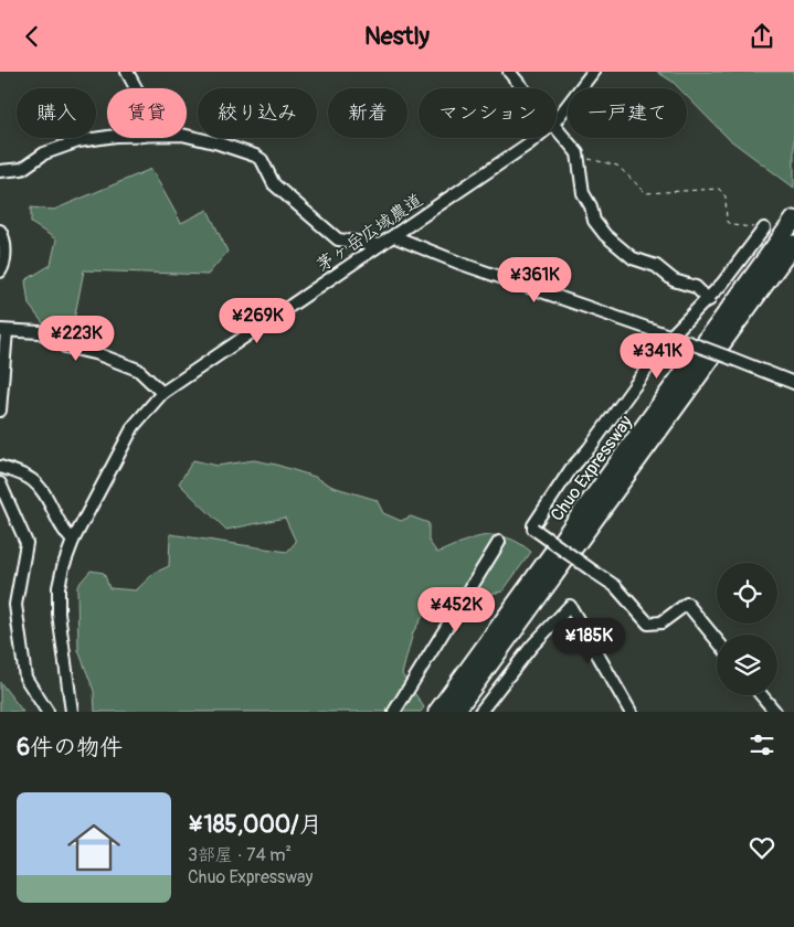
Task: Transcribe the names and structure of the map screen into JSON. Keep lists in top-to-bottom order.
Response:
{
  "streets": {
    "highway": ["Chuo Expressway"],
    "street": ["茅ヶ岳広域農道"]
  },
  "page": {
    "header": "Nestly",
    "chip": [
      "購入",
      "賃貸",
      "絞り込み",
      "新着",
      "マンション",
      "一戸建て"
    ],
    "price": [
      "¥361K",
      "¥269K",
      "¥223K",
      "¥341K",
      "¥452K",
      "¥185K"
    ],
    "heading": "6件の物件",
    "list": [
      {
        "name": "¥185,000/月",
        "note": "3部屋 · 74 m² · Chuo Expressway"
      }
    ]
  }
}
